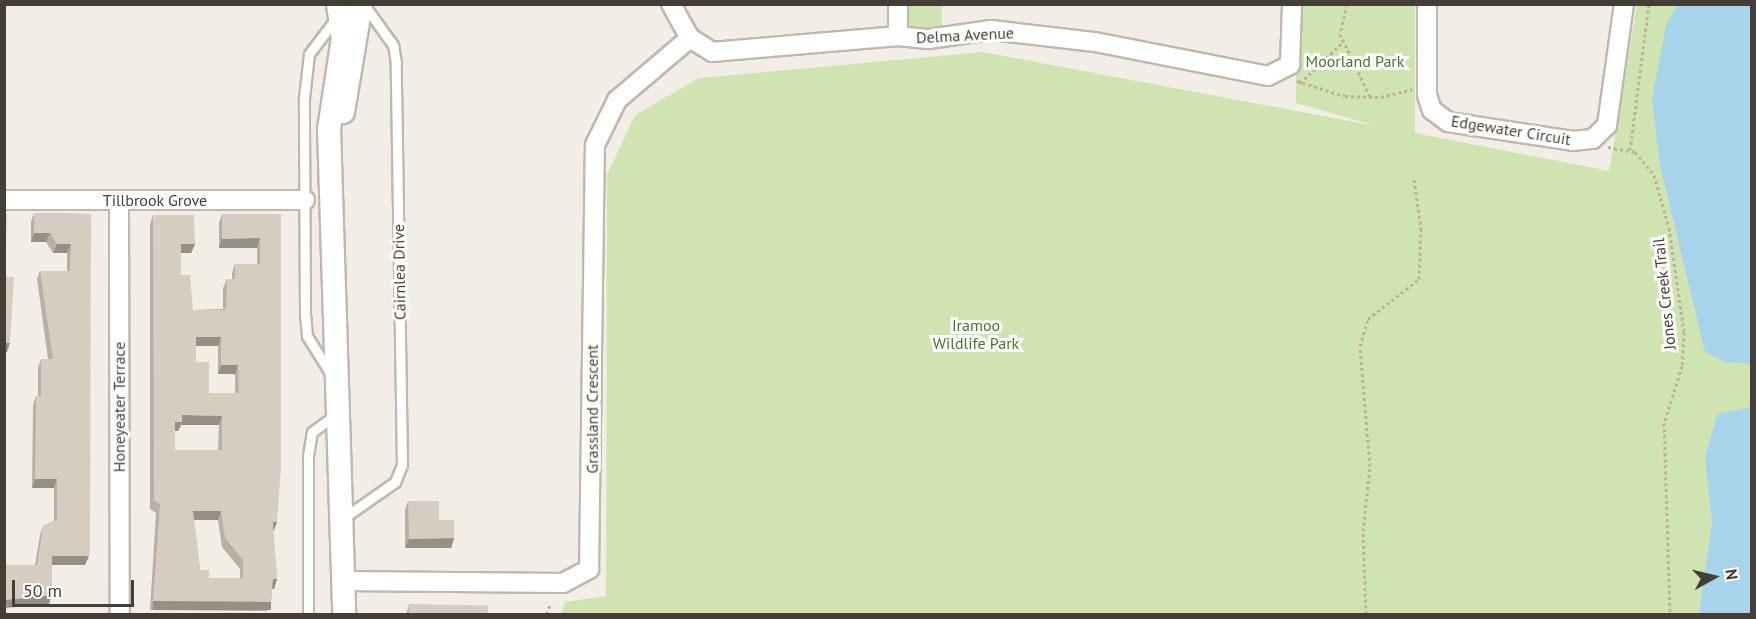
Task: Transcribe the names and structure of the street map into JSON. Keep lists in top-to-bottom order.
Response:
{
  "streets": {
    "street": [
      "Delma Avenue",
      "Edgewater Circuit",
      "Tillbrook Grove",
      "Honeyeater Terrace",
      "Grassland Crescent"
    ],
    "lane": ["Cairnlea Drive"],
    "path": ["Jones Creek Trail"]
  },
  "crossings": [
    ["Delma Avenue", "Grassland Crescent"],
    ["Tillbrook Grove", "Honeyeater Terrace"]
  ],
  "parks": ["Moorland Park", "Iramoo Wildlife Park"],
  "scale_bar": "50 m",
  "north": "right"
}
